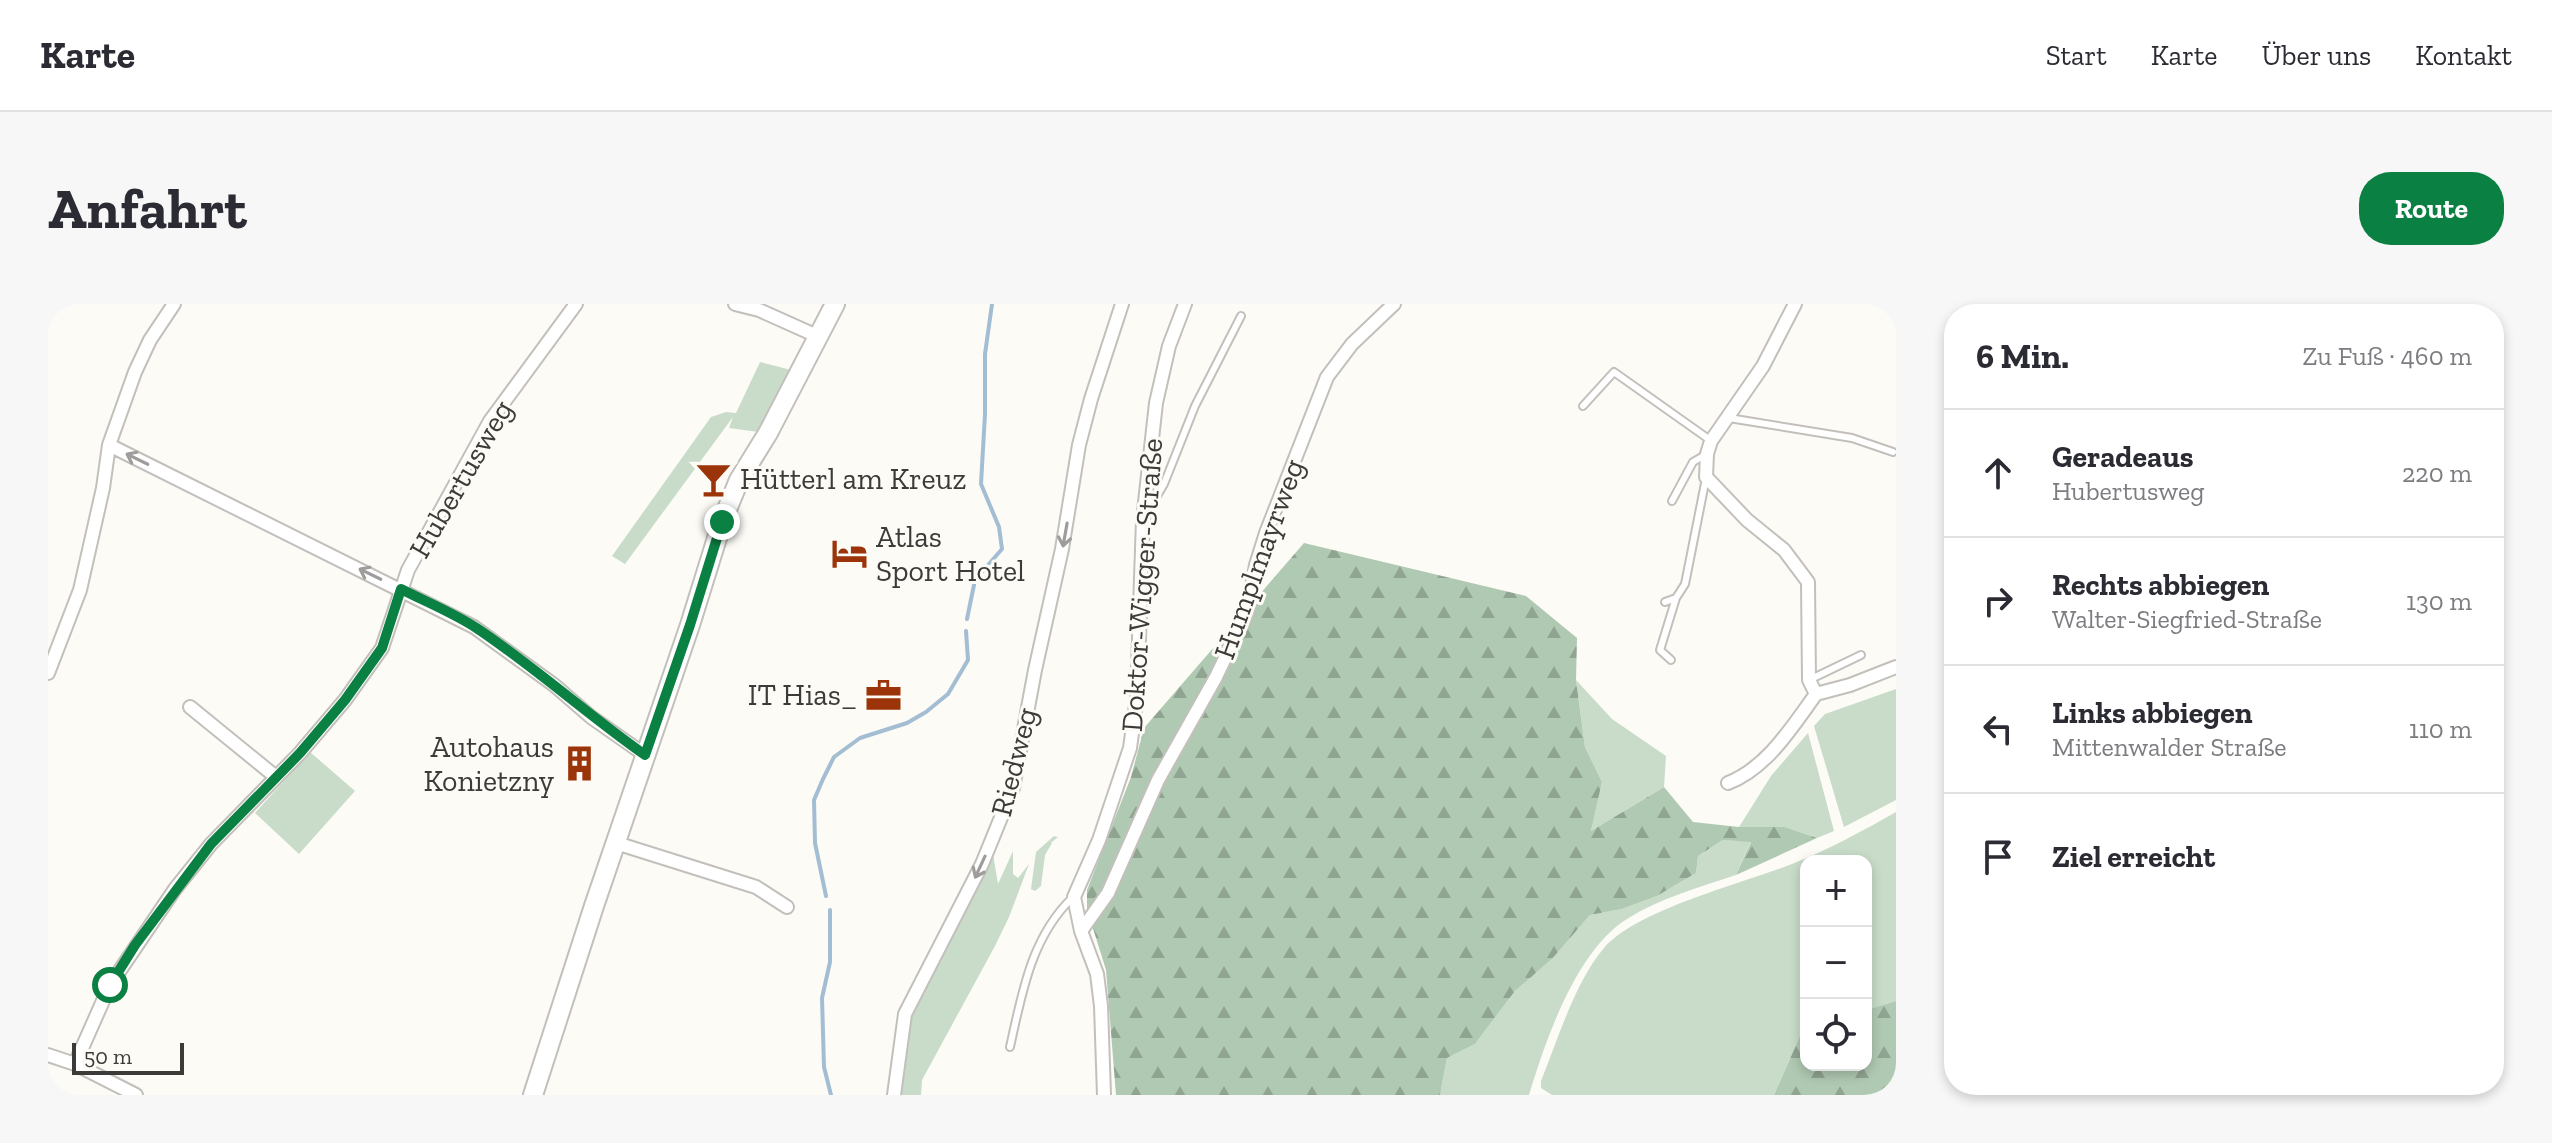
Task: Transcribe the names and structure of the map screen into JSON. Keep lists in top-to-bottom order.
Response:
{
  "streets": {
    "street": [
      "Hubertusweg",
      "Humplmayrweg",
      "Doktor-Wigger-Straße",
      "Riedweg"
    ]
  },
  "one_way": ["Riedweg"],
  "places": {
    "bar": ["Hütterl am Kreuz"],
    "hotel": ["Atlas Sport Hotel"],
    "office": ["IT Hias_"],
    "building": ["Autohaus Konietzny"]
  },
  "scale_bar": "50 m",
  "page": {
    "header": "Karte",
    "nav": [
      "Start",
      "Karte",
      "Über uns",
      "Kontakt"
    ],
    "buttons": "Route",
    "title": "Anfahrt",
    "heading": ["6 Min.", "Zu Fuß · 460 m"],
    "list": [
      ["Geradeaus", "Hubertusweg", "220 m"],
      ["Rechts abbiegen", "Walter-Siegfried-Straße", "130 m"],
      ["Links abbiegen", "Mittenwalder Straße", "110 m"],
      "Ziel erreicht"
    ],
    "map_buttons": ["+", "−"],
    "scale": "50 m"
  }
}
